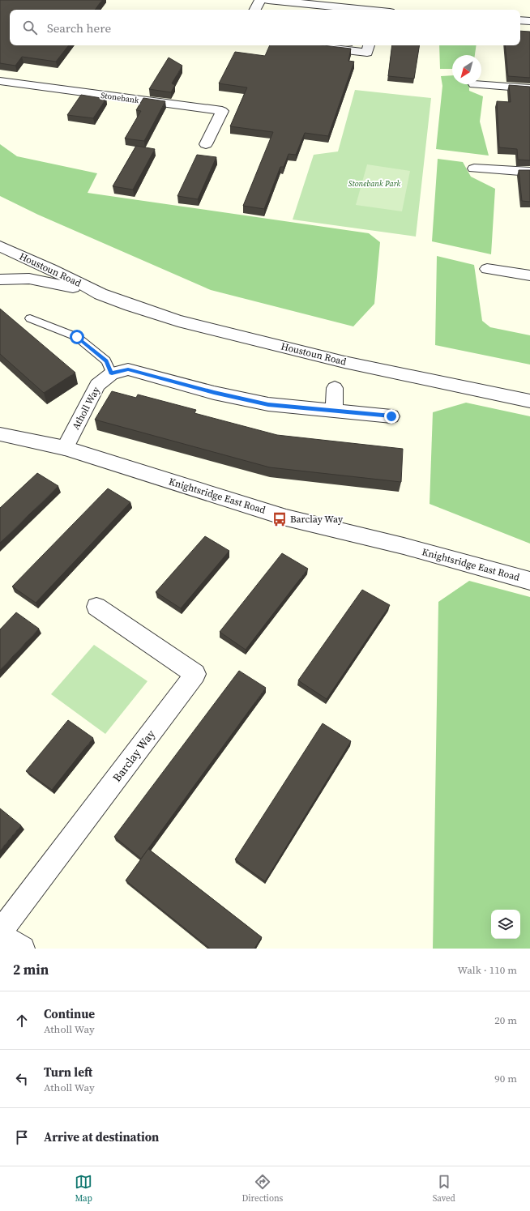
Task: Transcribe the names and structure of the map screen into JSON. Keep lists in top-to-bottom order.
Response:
{
  "streets": {
    "street": [
      "Stonebank",
      "Houstoun Road",
      "Atholl Way",
      "Knightsridge East Road",
      "Barclay Way"
    ]
  },
  "crossings": [
    ["Atholl Way", "Knightsridge East Road"]
  ],
  "parks": ["Stonebank Park"],
  "places": {
    "bus stop": ["Barclay Way"]
  },
  "north": "bottom left",
  "page": {
    "search": "Search here",
    "heading": ["2 min", "Walk · 110 m"],
    "list": [
      ["Continue", "Atholl Way", "20 m"],
      ["Turn left", "Atholl Way", "90 m"],
      "Arrive at destination"
    ],
    "nav": ["Map", "Directions", "Saved"]
  }
}
